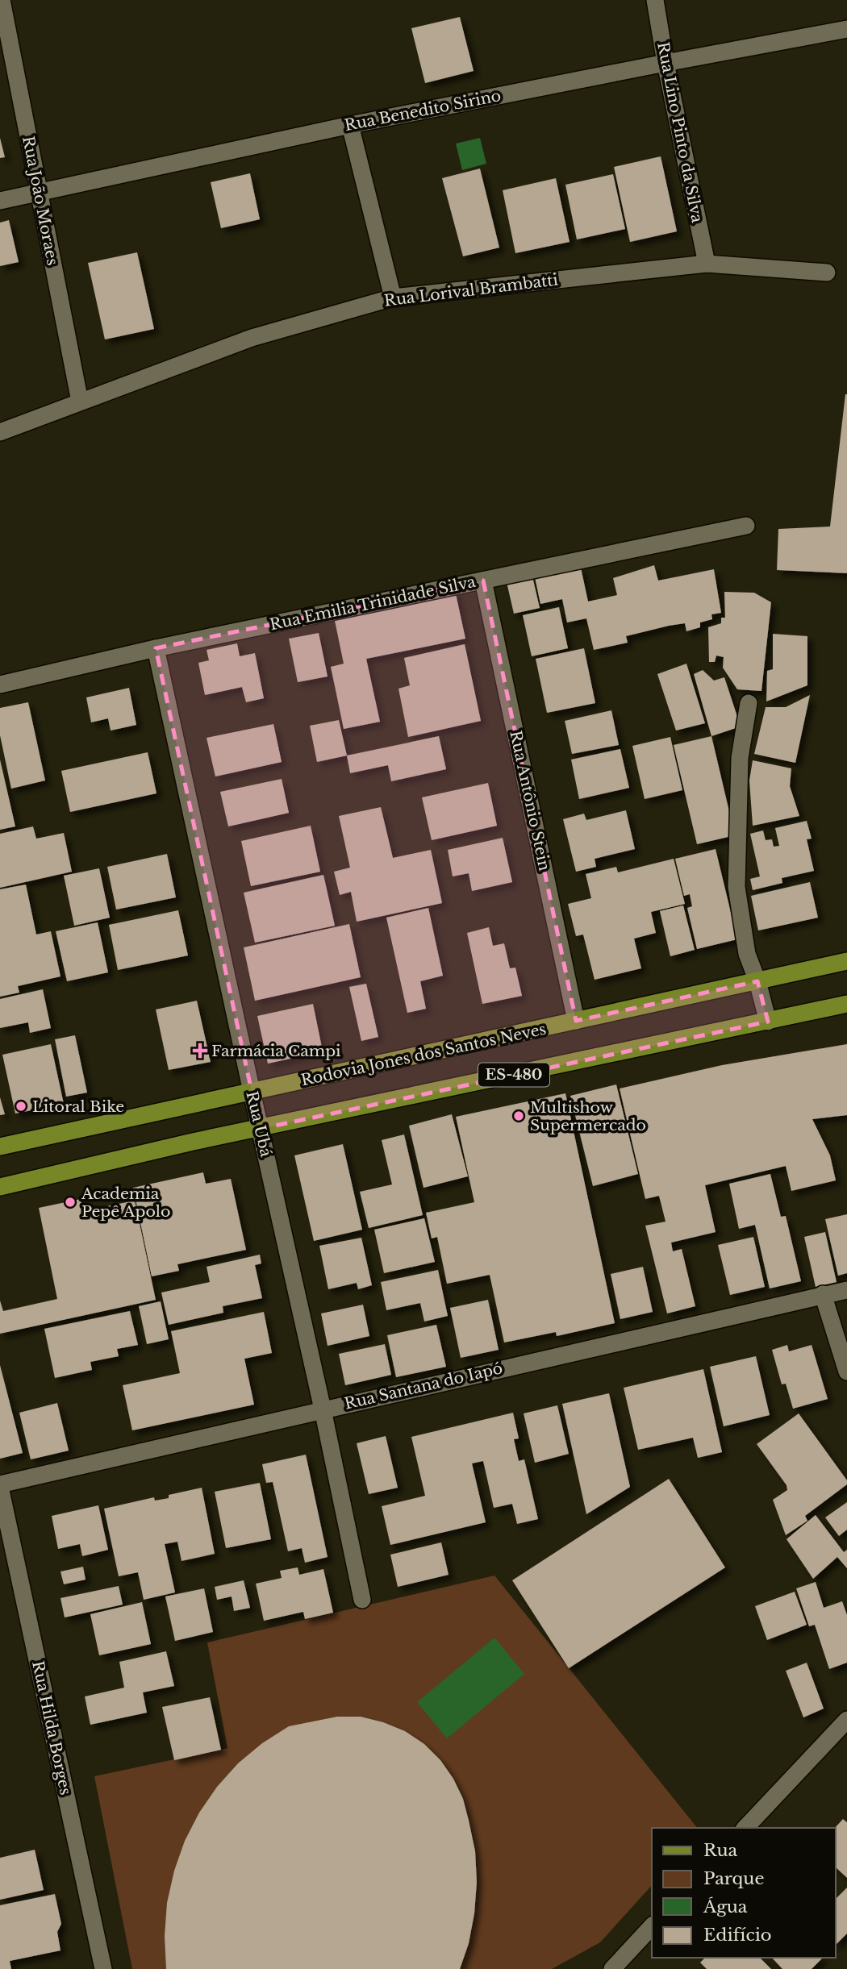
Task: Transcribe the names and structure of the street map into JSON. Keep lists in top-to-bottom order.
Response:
{
  "streets": {
    "main road": ["Rodovia Jones dos Santos Neves", "ES-480"],
    "street": [
      "Rua Benedito Sirino",
      "Rua Lino Pinto da Silva",
      "Rua João Moraes",
      "Rua Lorival Brambatti",
      "Rua Emilia Trinidade Silva",
      "Rua Antônio Stein",
      "Rua Ubá",
      "Rua Santana do Iapó",
      "Rua Hilda Borges"
    ]
  },
  "crossings": [
    ["Rua Benedito Sirino", "Rua Lino Pinto da Silva"],
    ["Rua Benedito Sirino", "Rua João Moraes"],
    ["Rua Lino Pinto da Silva", "Rua Lorival Brambatti"],
    ["Rua João Moraes", "Rua Lorival Brambatti"],
    ["Rua Emilia Trinidade Silva", "Rua Antônio Stein"],
    ["Rua Emilia Trinidade Silva", "Rua Ubá"],
    ["Rua Antônio Stein", "Rodovia Jones dos Santos Neves"],
    ["Rodovia Jones dos Santos Neves", "Rua Ubá"],
    ["ES-480", "Rua Ubá"],
    ["Rua Ubá", "Rua Santana do Iapó"],
    ["Rua Santana do Iapó", "Rua Hilda Borges"]
  ],
  "places": {
    "health": ["Farmácia Campi"],
    "other": ["Litoral Bike", "Multishow Supermercado", "Academia Pepê Apolo"]
  },
  "legend": [
    "Rua",
    "Parque",
    "Água",
    "Edifício"
  ]
}
